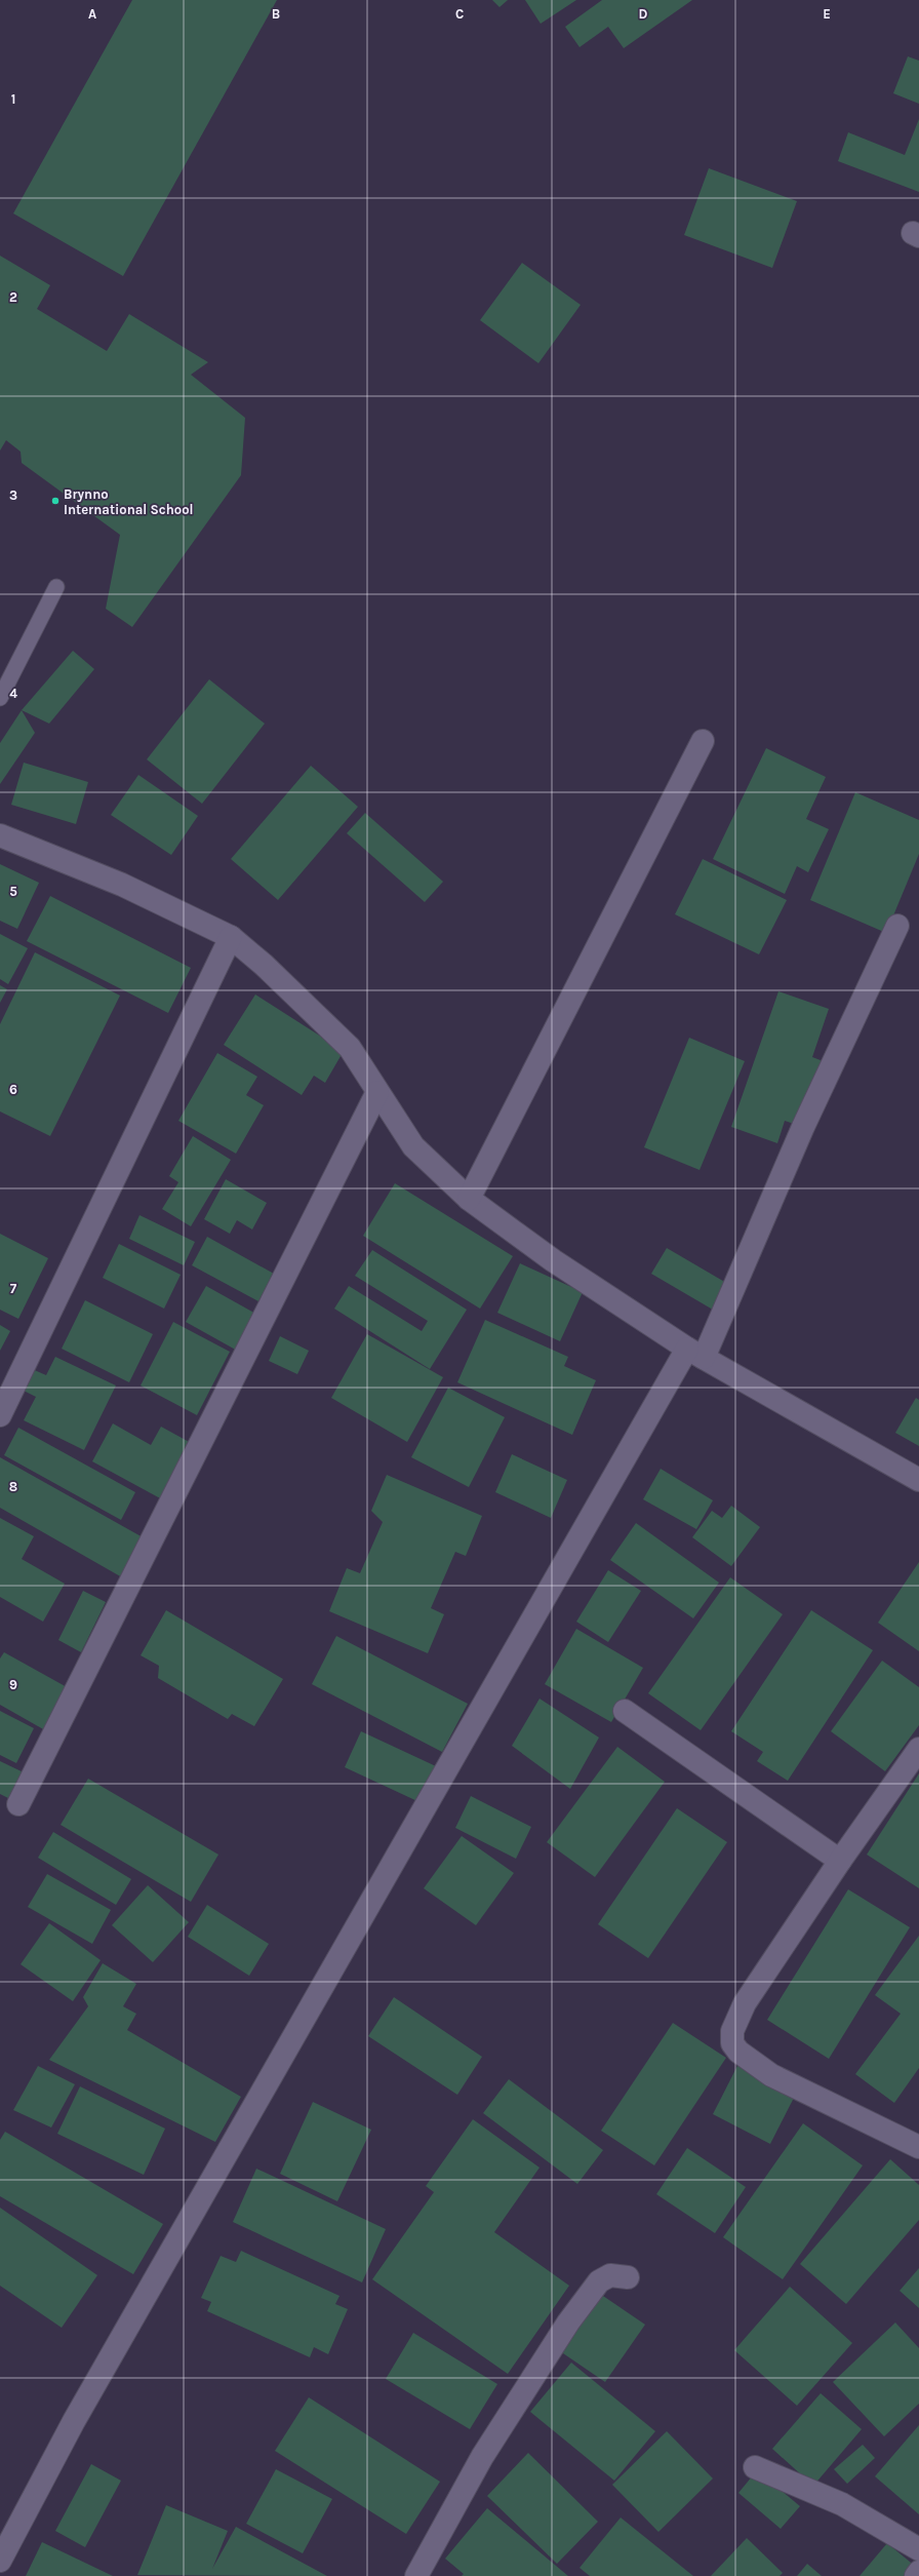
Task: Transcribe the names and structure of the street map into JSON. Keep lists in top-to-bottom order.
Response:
{
  "places": ["Brynno International School"],
  "grid": {
    "columns": [
      "A",
      "B",
      "C",
      "D",
      "E"
    ],
    "rows": [
      "1",
      "2",
      "3",
      "4",
      "5",
      "6",
      "7",
      "8",
      "9"
    ]
  }
}
